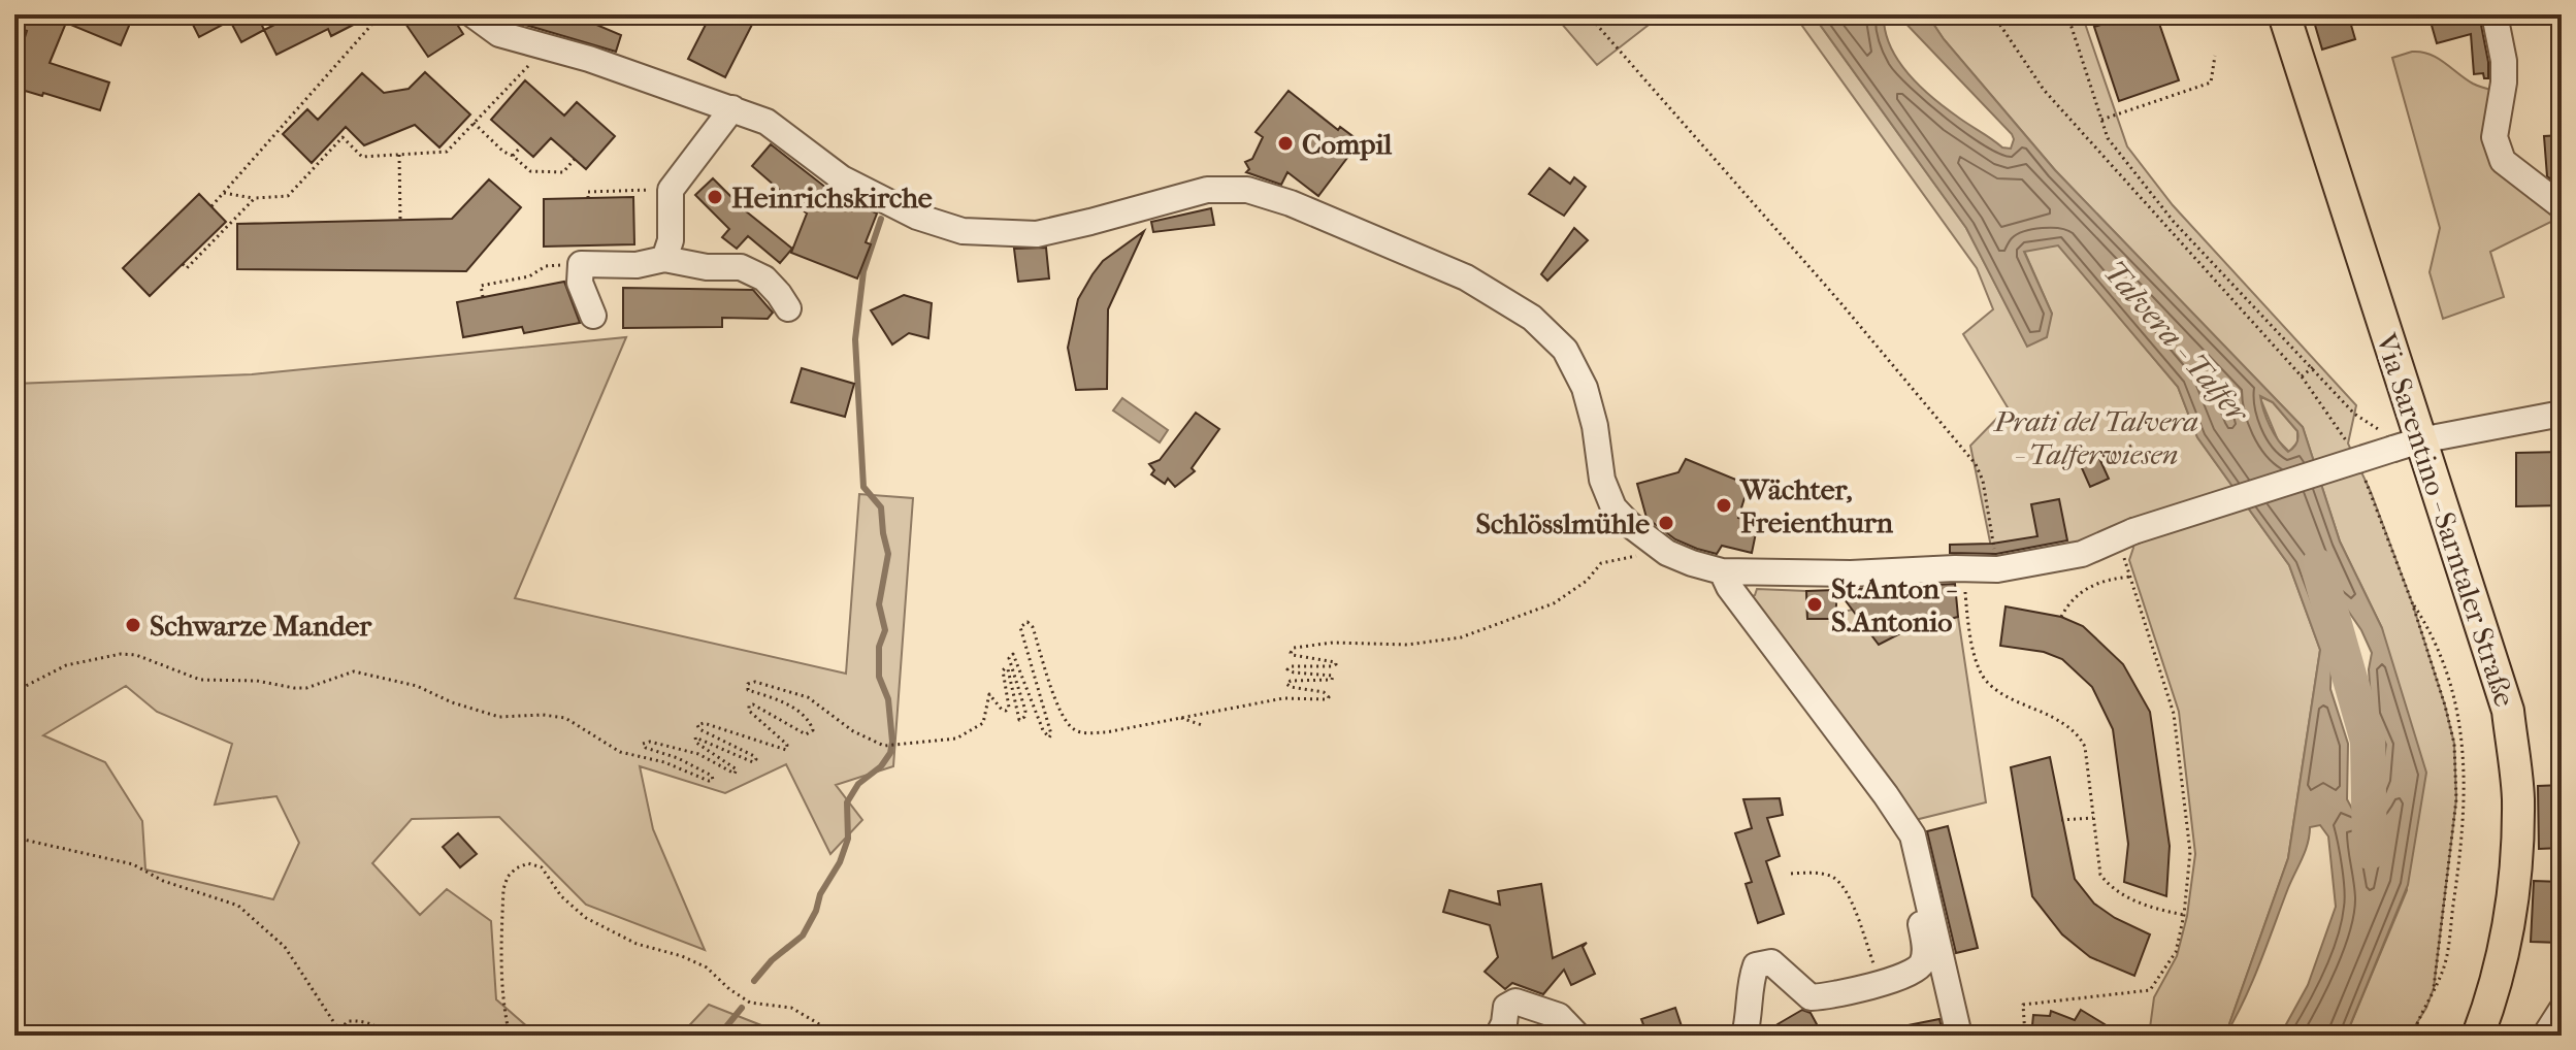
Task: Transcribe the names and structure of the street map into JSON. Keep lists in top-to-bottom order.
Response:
{
  "streets": {
    "main road": ["Via Sarentino - Sarntaler Straße"]
  },
  "water": ["Talvera - Talfer"],
  "parks": ["Prati del Talvera - Talferwiesen"],
  "places": [
    "Compil",
    "Heinrichskirche",
    "Wächter, Freienthurn",
    "Schlösslmühle",
    "St.Anton - S.Antonio",
    "Schwarze Mander"
  ]
}
